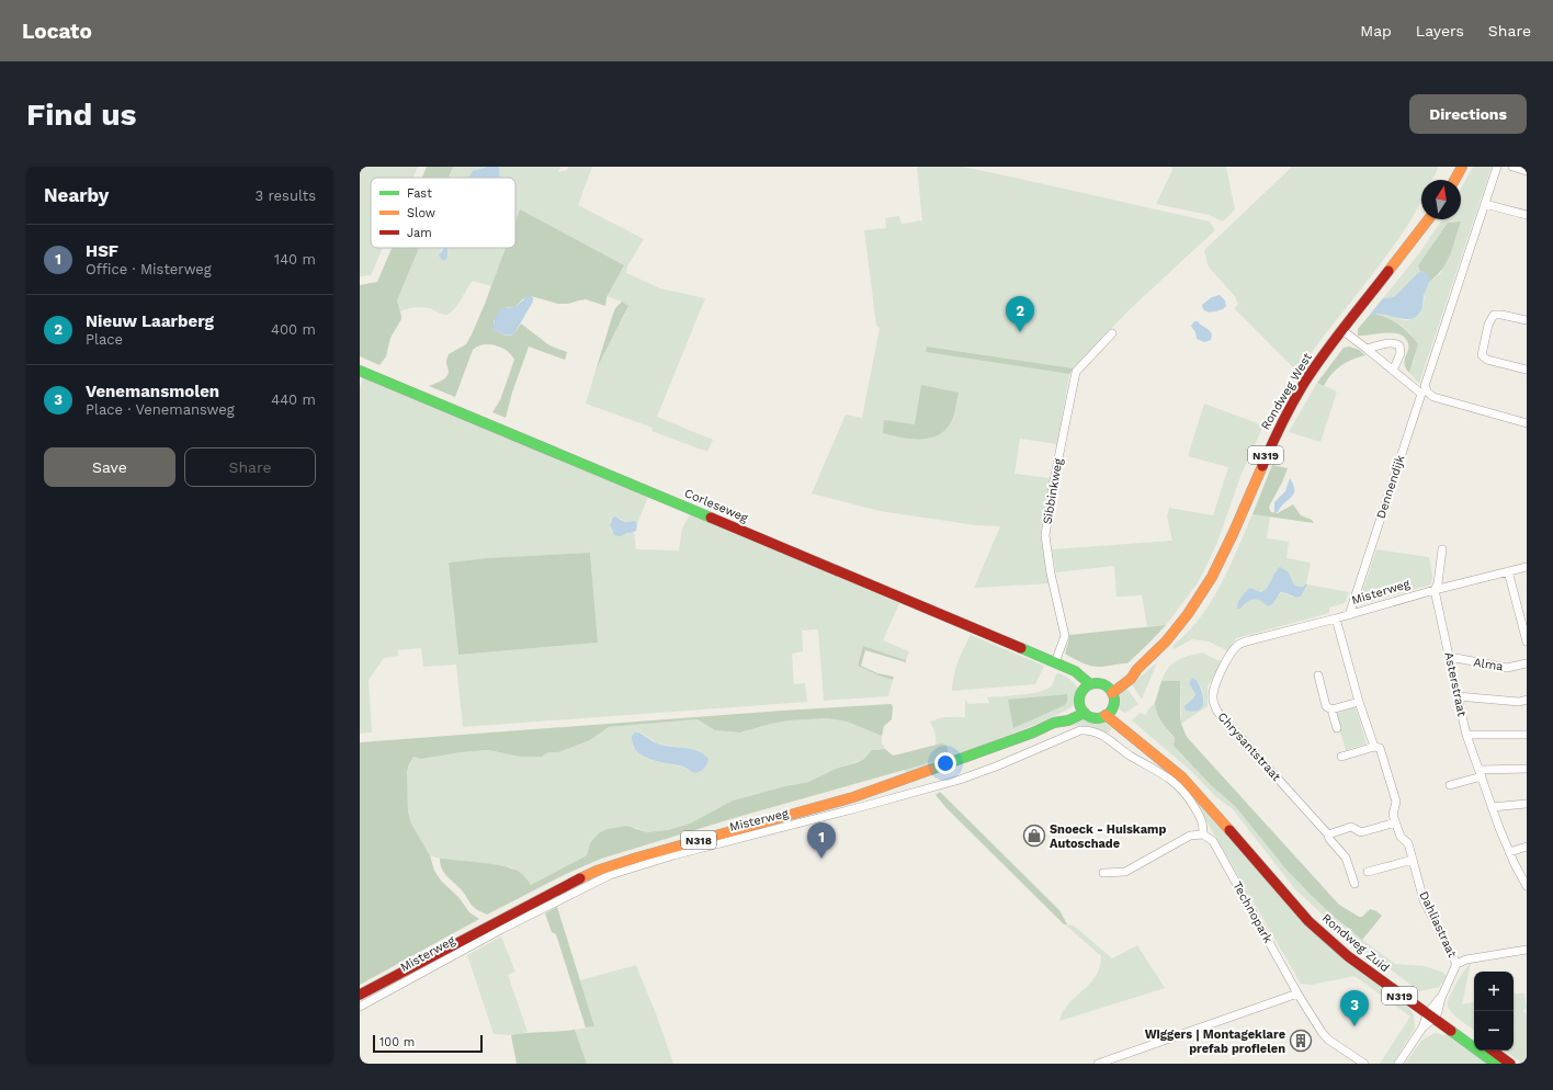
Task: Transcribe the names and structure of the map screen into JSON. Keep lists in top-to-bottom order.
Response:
{
  "streets": {
    "main road": [
      "Rondweg West",
      "N319",
      "Corleseweg",
      "Misterweg",
      "N318",
      "Rondweg Zuid"
    ],
    "street": [
      "Dennendijk",
      "Sibbinkweg",
      "Alma",
      "Asterstraat",
      "Chrysantstraat",
      "Technopark",
      "Dahliastraat"
    ]
  },
  "crossings": [
    ["Rondweg West", "Dennendijk"],
    ["Rondweg West", "Corleseweg"],
    ["Rondweg West", "Misterweg"],
    ["Rondweg West", "Rondweg Zuid"],
    ["Dennendijk", "Misterweg"],
    ["Sibbinkweg", "Corleseweg"],
    ["Corleseweg", "Misterweg"],
    ["Corleseweg", "Rondweg Zuid"],
    ["Misterweg", "Asterstraat"],
    ["Misterweg", "Chrysantstraat"],
    ["Misterweg", "Technopark"],
    ["Misterweg", "Rondweg Zuid"],
    ["Alma", "Asterstraat"]
  ],
  "places": {
    "shop": ["Snoeck - Huiskamp Autoschade"],
    "building": ["Wiggers | Montageklare prefab profielen"]
  },
  "legend": ["Fast", "Slow", "Jam"],
  "scale_bar": "100 m",
  "north": "top",
  "page": {
    "header": "Locato",
    "nav": ["Map", "Layers", "Share"],
    "buttons": [
      "Directions",
      ["Save", "Share"]
    ],
    "title": "Find us",
    "heading": ["Nearby", "3 results"],
    "list": [
      {
        "mark": "1",
        "name": "HSF",
        "note": "Office · Misterweg",
        "value": "140 m"
      },
      {
        "mark": "2",
        "name": "Nieuw Laarberg",
        "note": "Place",
        "value": "400 m"
      },
      {
        "mark": "3",
        "name": "Venemansmolen",
        "note": "Place · Venemansweg",
        "value": "440 m"
      }
    ],
    "pins": ["2", "1", "3"],
    "map_buttons": ["+", "−"],
    "scale": "100 m"
  }
}
